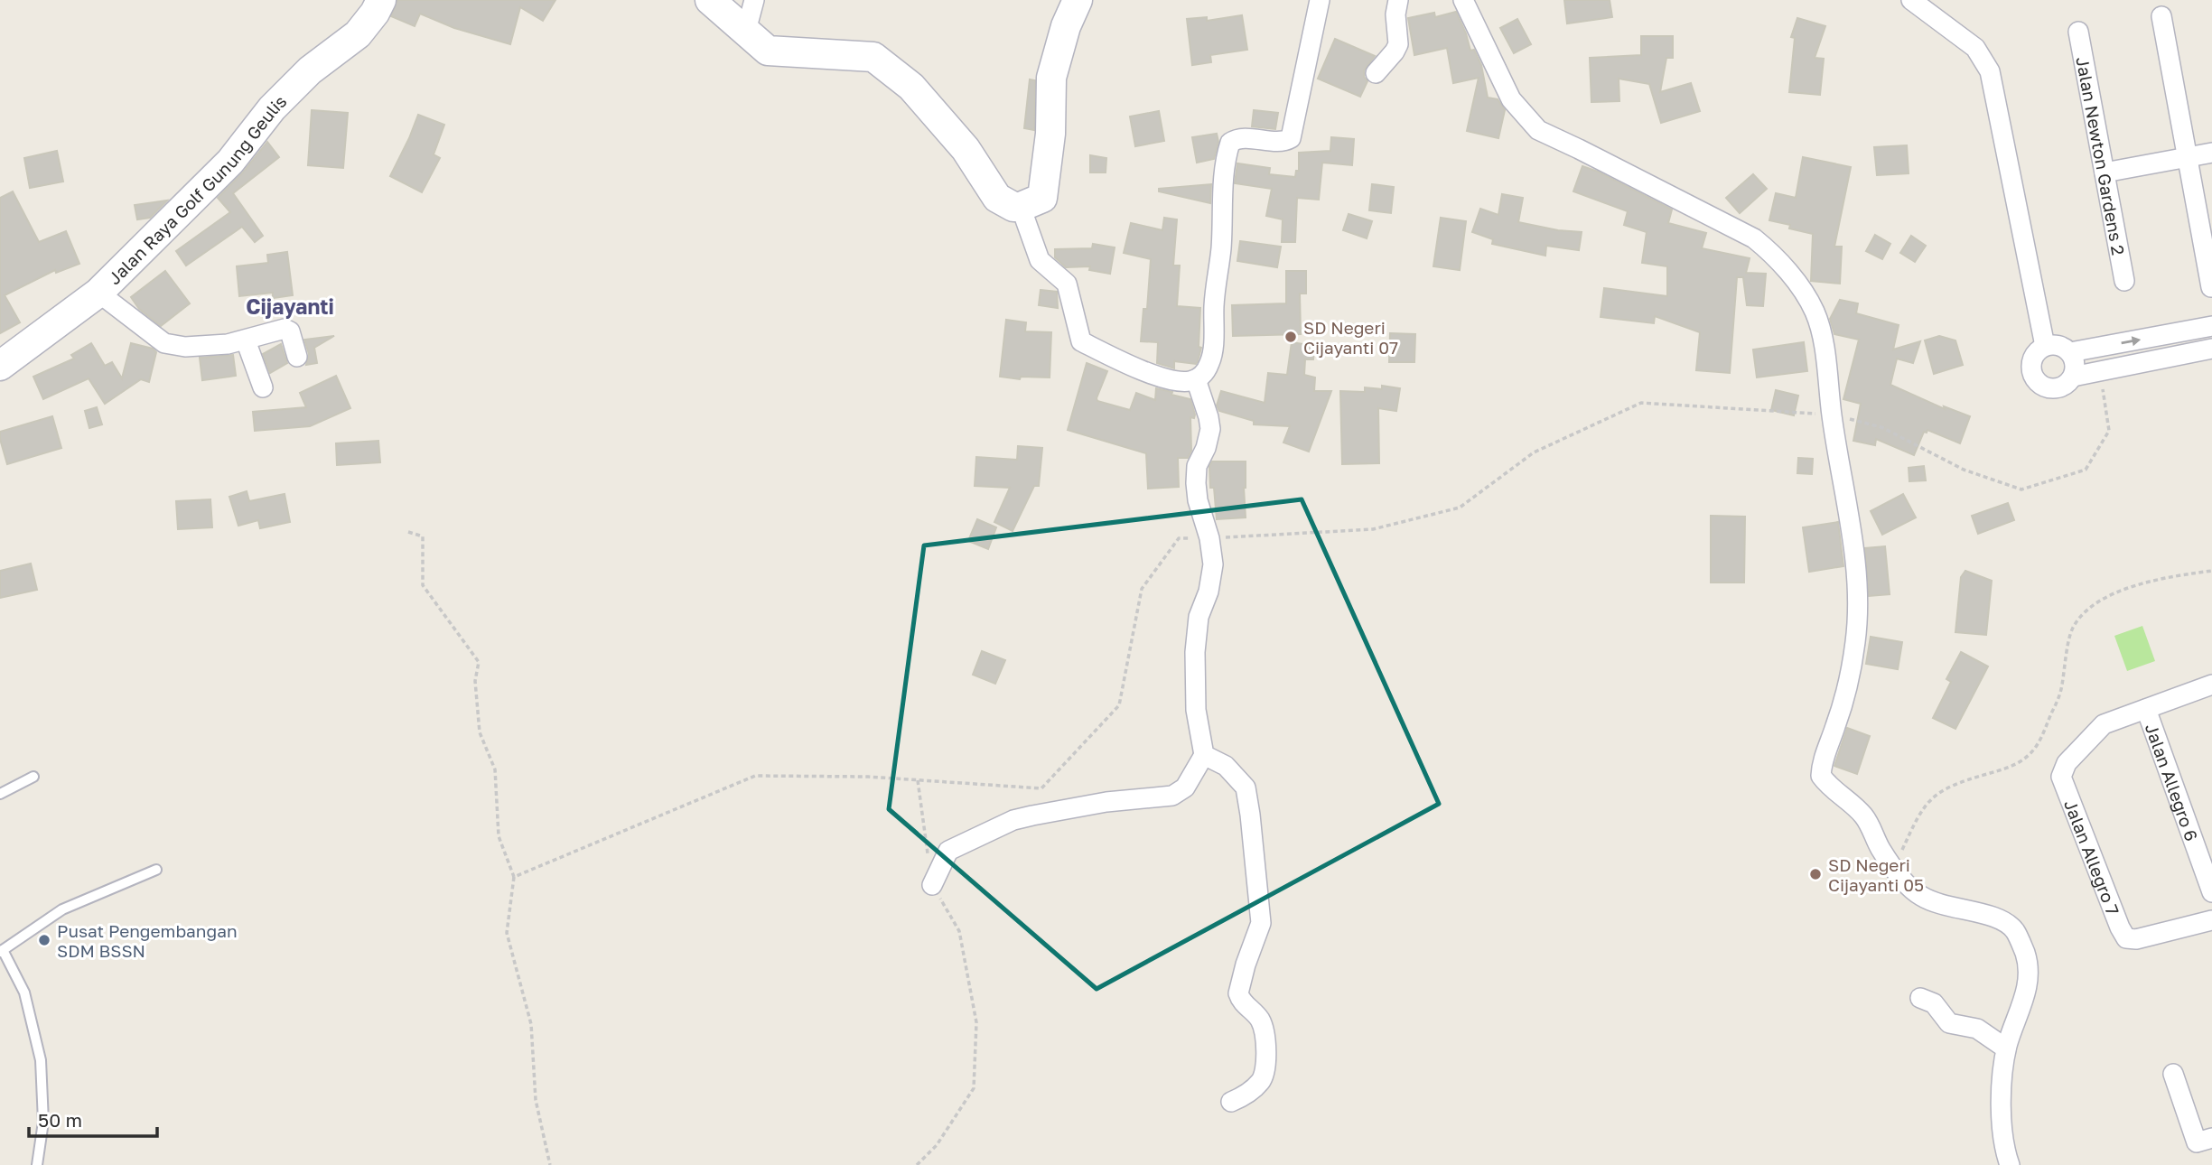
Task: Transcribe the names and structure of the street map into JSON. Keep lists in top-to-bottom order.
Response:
{
  "streets": {
    "main road": ["Jalan Raya Golf Gunung Geulis"],
    "street": ["Jalan Newton Gardens 2", "Jalan Allegro 6", "Jalan Allegro 7"]
  },
  "crossings": [
    ["Jalan Allegro 6", "Jalan Allegro 7"]
  ],
  "districts": ["Cijayanti"],
  "places": ["SD Negeri Cijayanti 07", "SD Negeri Cijayanti 05", "Pusat Pengembangan SDM BSSN"],
  "scale_bar": "50 m"
}
